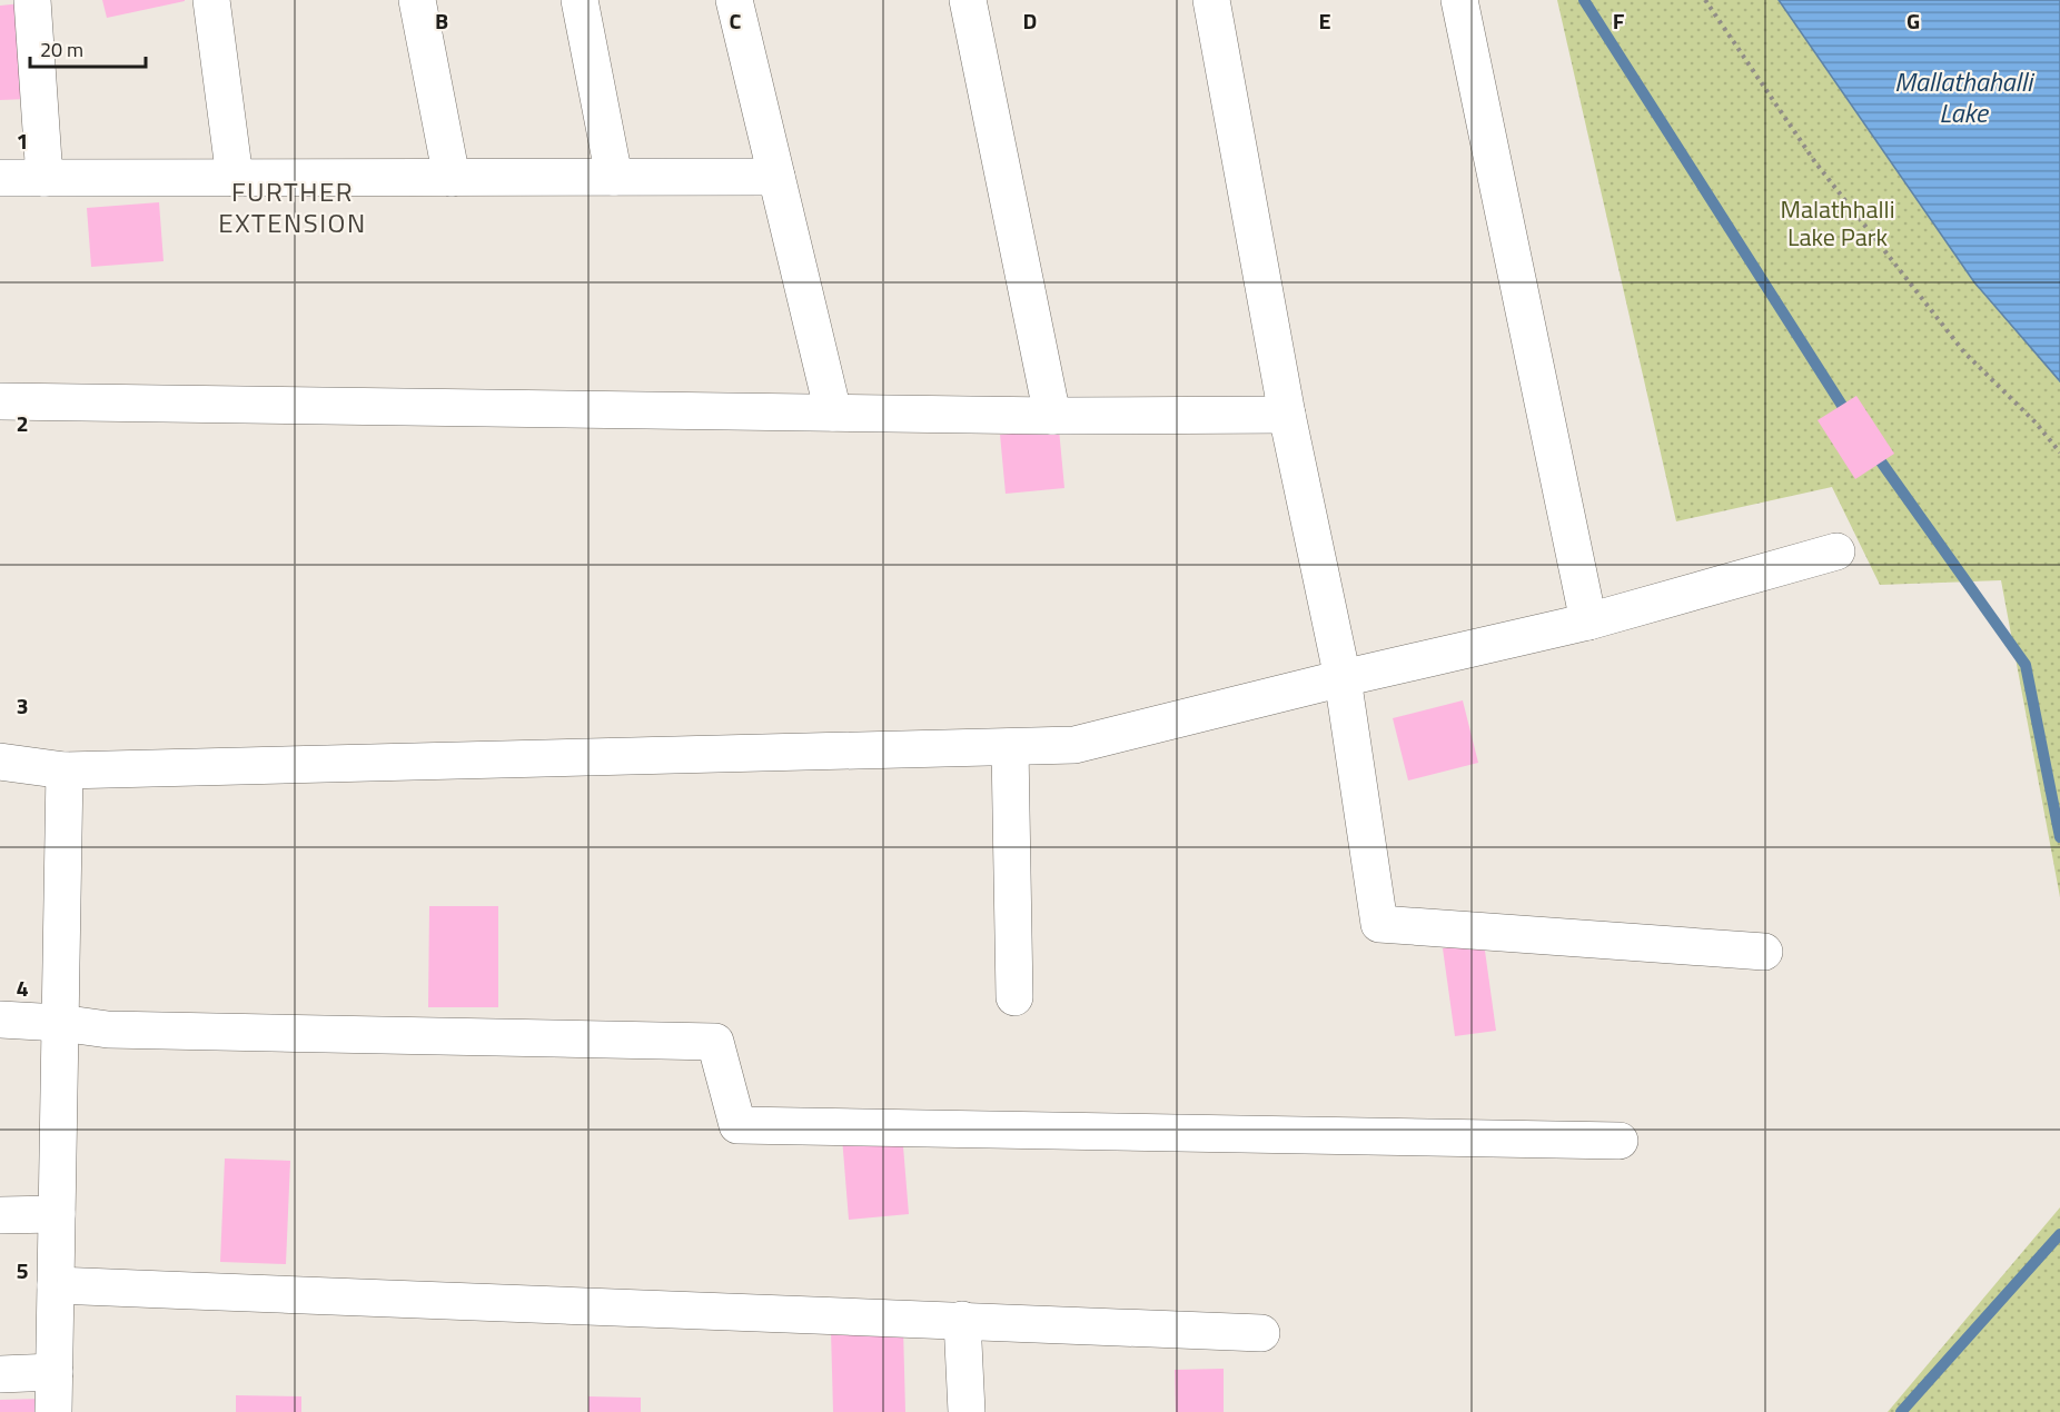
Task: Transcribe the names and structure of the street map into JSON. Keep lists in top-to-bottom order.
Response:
{
  "districts": ["FURTHER EXTENSION"],
  "water": ["Mallathahalli Lake"],
  "parks": ["Malathhalli Lake Park"],
  "scale_bar": "20 m",
  "grid": {
    "columns": [
      "B",
      "C",
      "D",
      "E",
      "F",
      "G"
    ],
    "rows": [
      "1",
      "2",
      "3",
      "4",
      "5"
    ]
  }
}
